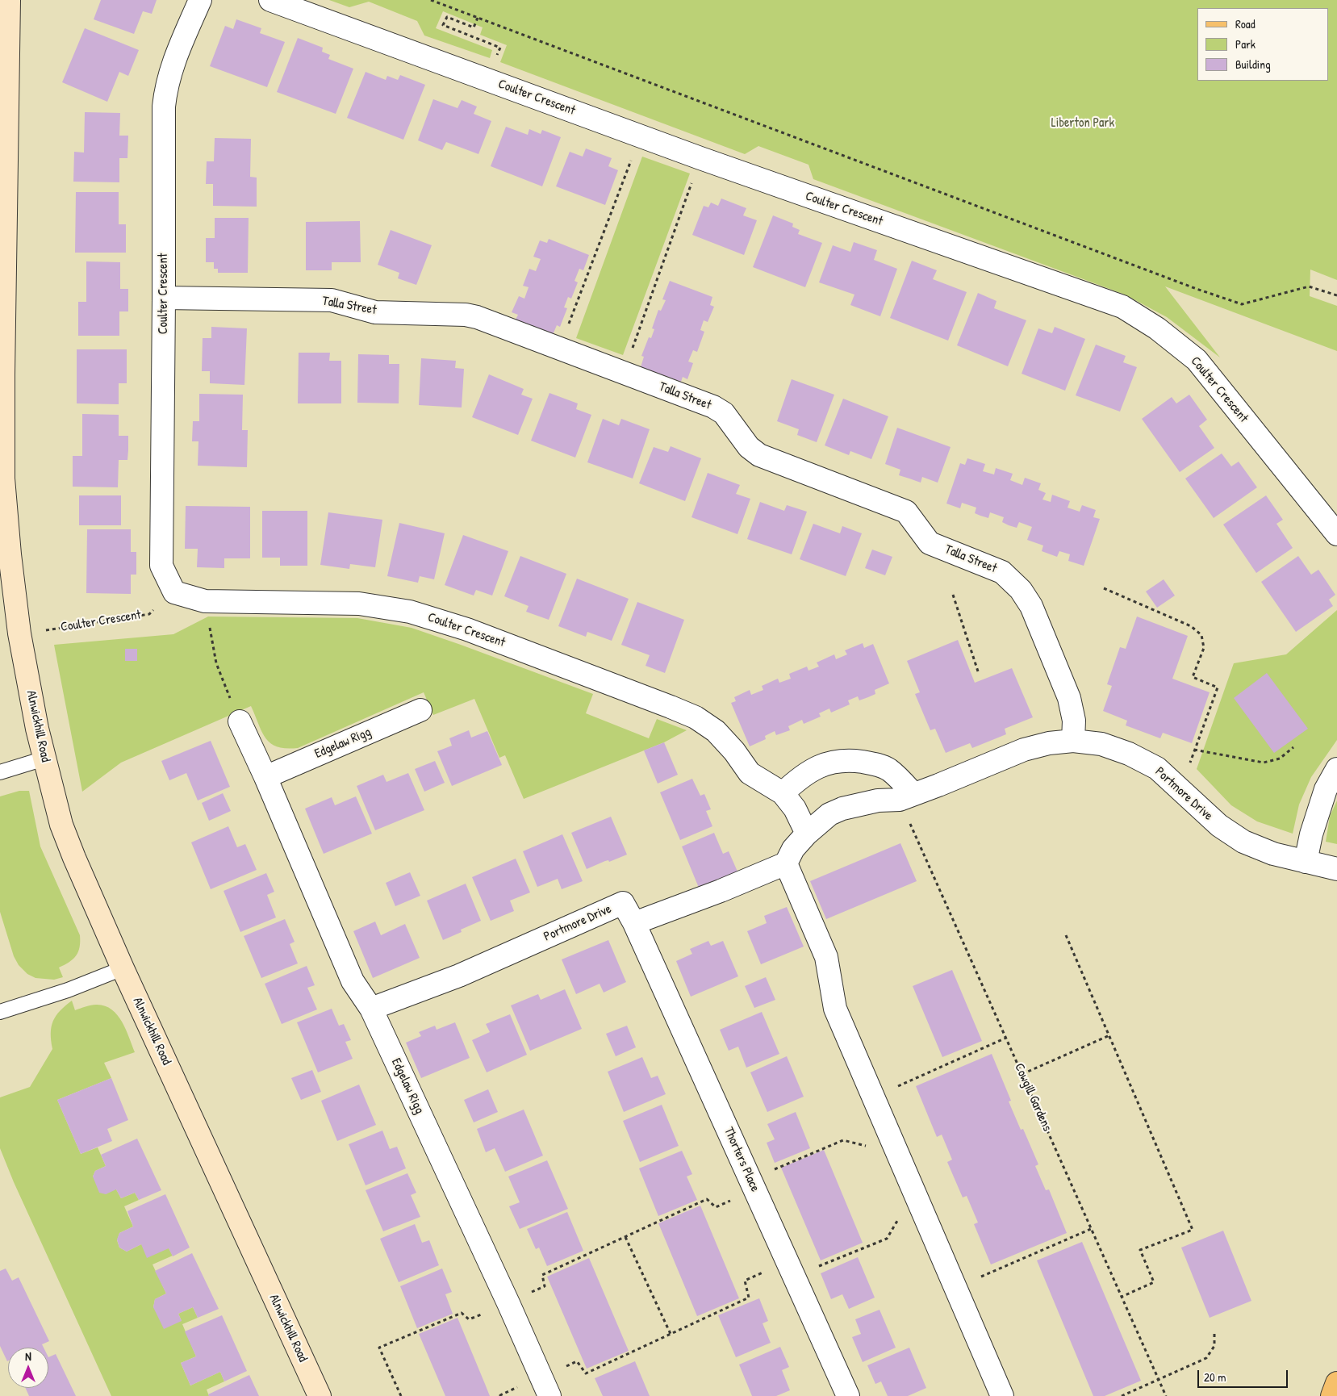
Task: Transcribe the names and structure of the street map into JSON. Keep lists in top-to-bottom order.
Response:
{
  "streets": {
    "street": [
      "Coulter Crescent",
      "Talla Street",
      "Alnwickhill Road",
      "Edgelaw Rigg",
      "Portmore Drive",
      "Thorters Place"
    ],
    "path": ["Cowgill Gardens"]
  },
  "crossings": [
    ["Coulter Crescent", "Talla Street"],
    ["Coulter Crescent", "Alnwickhill Road"],
    ["Talla Street", "Portmore Drive"],
    ["Edgelaw Rigg", "Portmore Drive"],
    ["Portmore Drive", "Cowgill Gardens"],
    ["Portmore Drive", "Thorters Place"]
  ],
  "parks": ["Liberton Park"],
  "legend": ["Road", "Park", "Building"],
  "scale_bar": "20 m",
  "north": "top"
}
